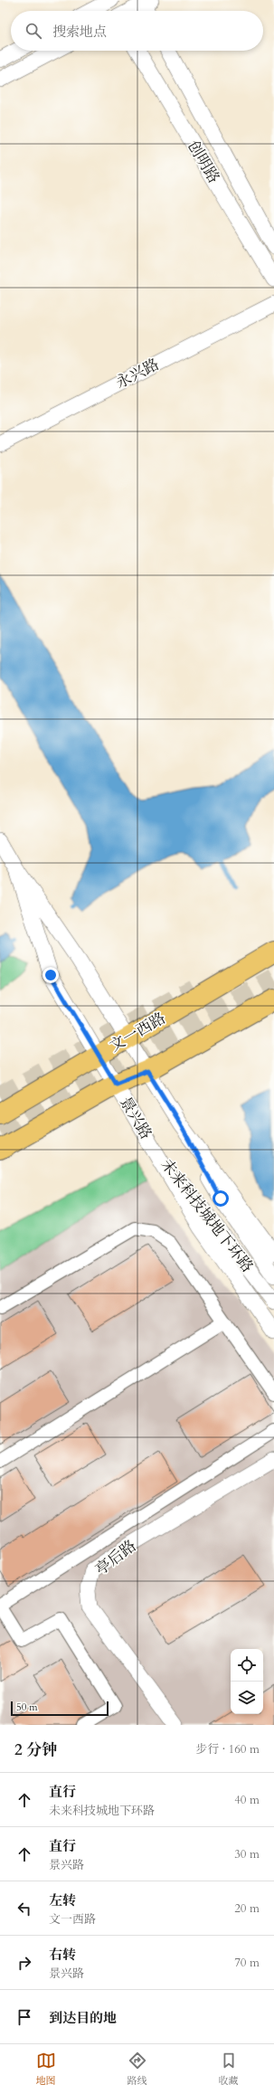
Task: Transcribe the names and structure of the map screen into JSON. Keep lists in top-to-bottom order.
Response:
{
  "streets": {
    "main road": ["文一西路"],
    "street": [
      "创明路",
      "永兴路",
      "景兴路",
      "未来科技城地下环路",
      "亭后路"
    ]
  },
  "crossings": [
    ["文一西路", "景兴路"],
    ["景兴路", "未来科技城地下环路"]
  ],
  "scale_bar": "50 m",
  "page": {
    "search": "搜索地点",
    "scale": "50 m",
    "heading": ["2 分钟", "步行 · 160 m"],
    "list": [
      ["直行", "未来科技城地下环路", "40 m"],
      ["直行", "景兴路", "30 m"],
      ["左转", "文一西路", "20 m"],
      ["右转", "景兴路", "70 m"],
      "到达目的地"
    ],
    "nav": ["地图", "路线", "收藏"]
  }
}
